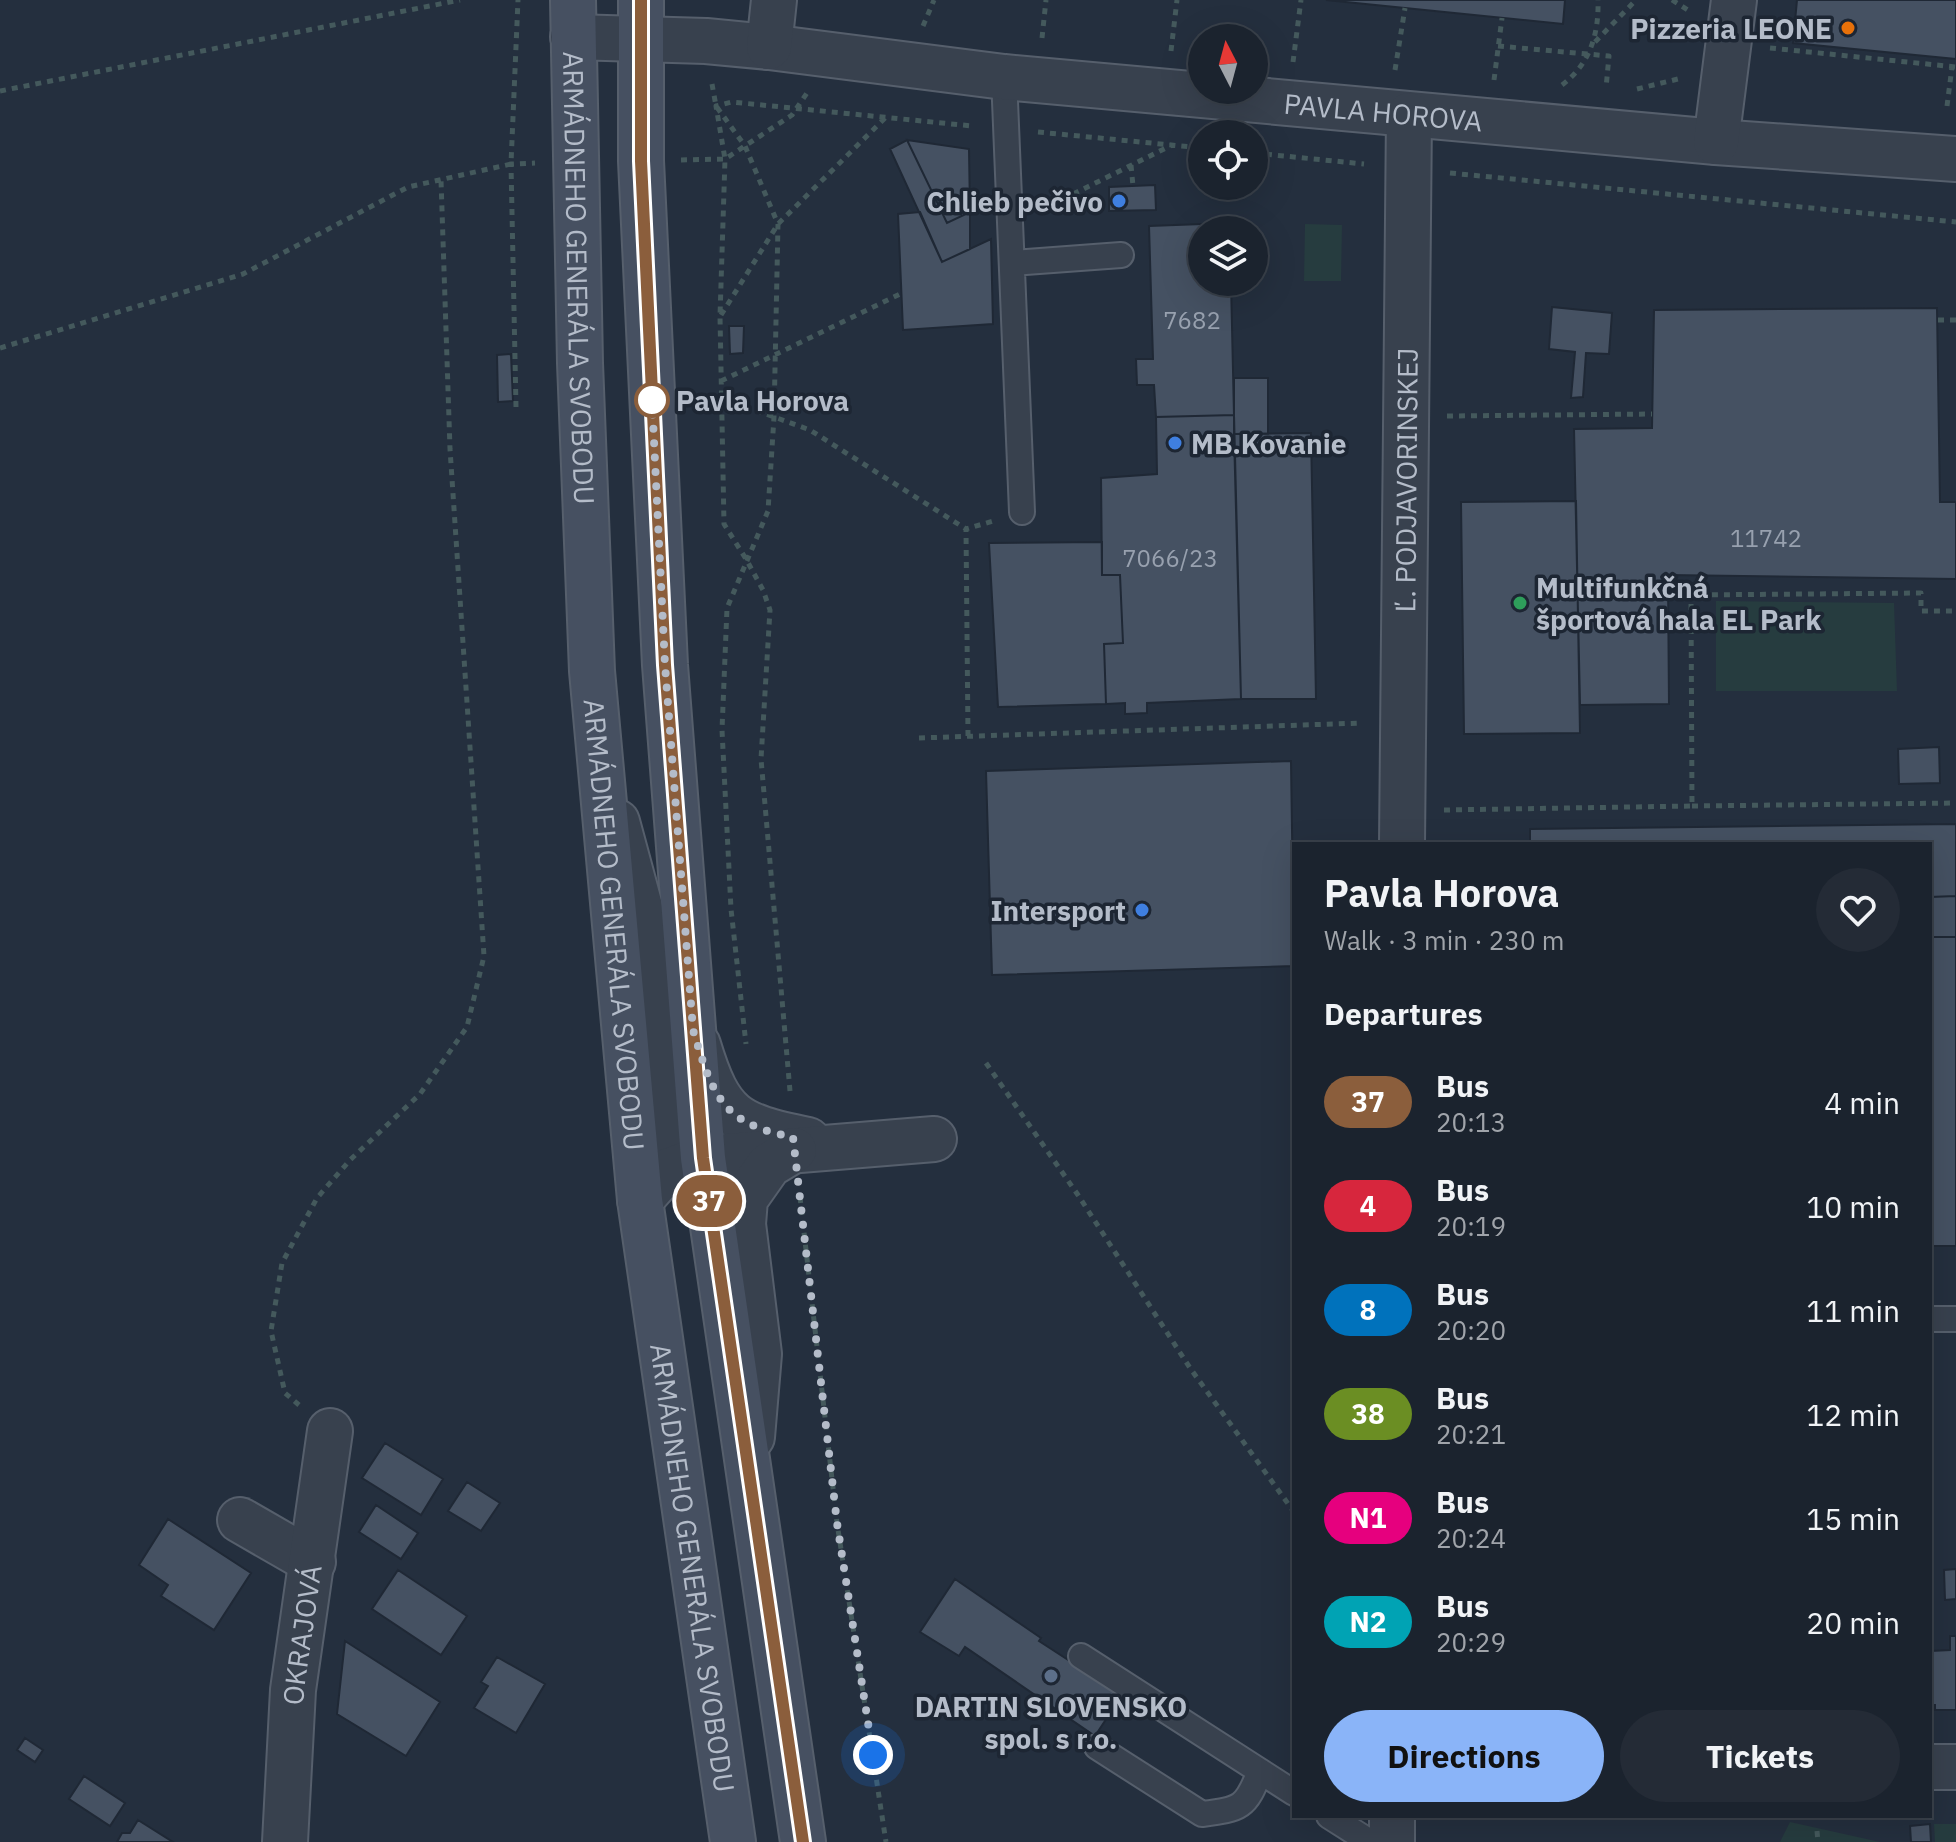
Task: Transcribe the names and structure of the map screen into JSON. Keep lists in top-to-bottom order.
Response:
{
  "streets": {
    "street": [
      "PAVLA HOROVA",
      "ARMÁDNEHO GENERÁLA SVOBODU",
      "Ľ. PODJAVORINSKEJ",
      "OKRAJOVÁ"
    ]
  },
  "crossings": [
    ["PAVLA HOROVA", "ARMÁDNEHO GENERÁLA SVOBODU"],
    ["PAVLA HOROVA", "Ľ. PODJAVORINSKEJ"]
  ],
  "places": [
    "Pizzeria LEONE",
    "Chlieb pečivo",
    "Pavla Horova",
    "MB.Kovanie",
    "Multifunkčná športová hala EL Park",
    "Intersport",
    "DARTIN SLOVENSKO spol. s r.o."
  ],
  "lines": ["bus line 37"],
  "house_numbers": ["7682", "11742", "7066/23"],
  "north": "top",
  "page": {
    "on_map": "37",
    "heading": [
      ["Pavla Horova", "Walk · 3 min · 230 m"],
      "Departures"
    ],
    "list": [
      {
        "mark": "37",
        "name": "Bus",
        "note": "20:13",
        "value": "4 min"
      },
      {
        "mark": "4",
        "name": "Bus",
        "note": "20:19",
        "value": "10 min"
      },
      {
        "mark": "8",
        "name": "Bus",
        "note": "20:20",
        "value": "11 min"
      },
      {
        "mark": "38",
        "name": "Bus",
        "note": "20:21",
        "value": "12 min"
      },
      {
        "mark": "N1",
        "name": "Bus",
        "note": "20:24",
        "value": "15 min"
      },
      {
        "mark": "N2",
        "name": "Bus",
        "note": "20:29",
        "value": "20 min"
      }
    ],
    "buttons": ["Directions", "Tickets"]
  }
}
